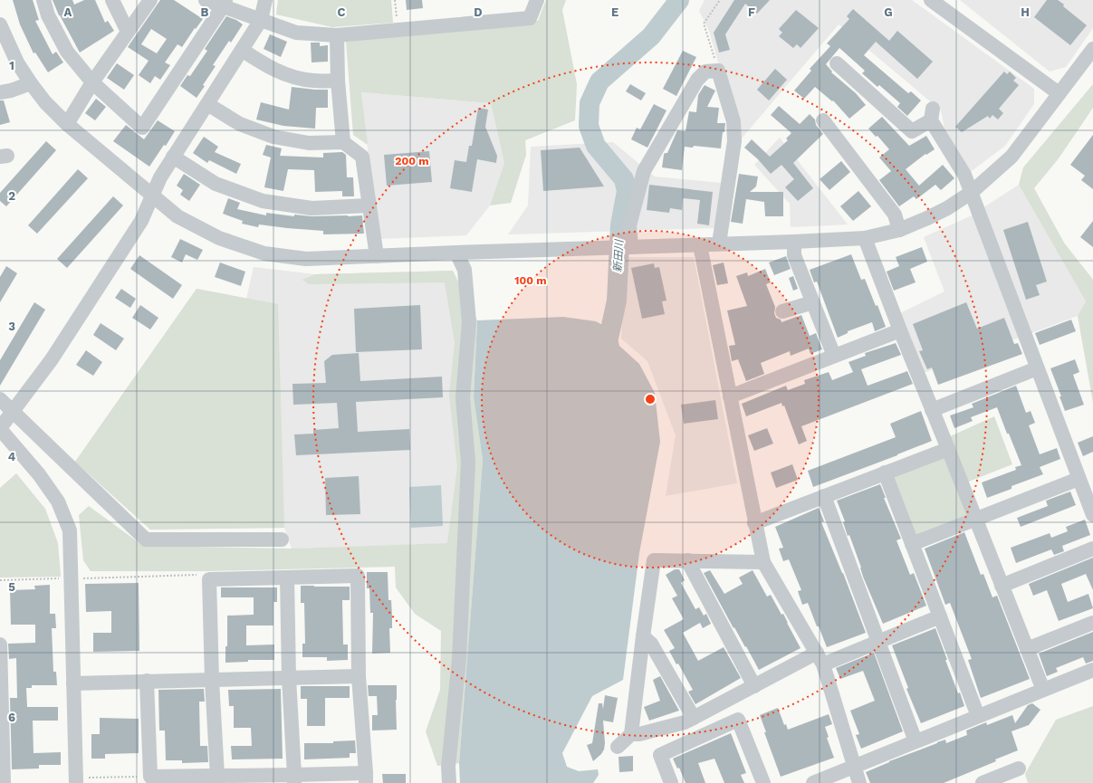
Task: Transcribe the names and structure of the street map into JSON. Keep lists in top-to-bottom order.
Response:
{
  "water": ["新田川"],
  "grid": {
    "columns": [
      "A",
      "B",
      "C",
      "D",
      "E",
      "F",
      "G",
      "H"
    ],
    "rows": [
      "1",
      "2",
      "3",
      "4",
      "5",
      "6"
    ]
  },
  "rings": ["200 m", "100 m"]
}
